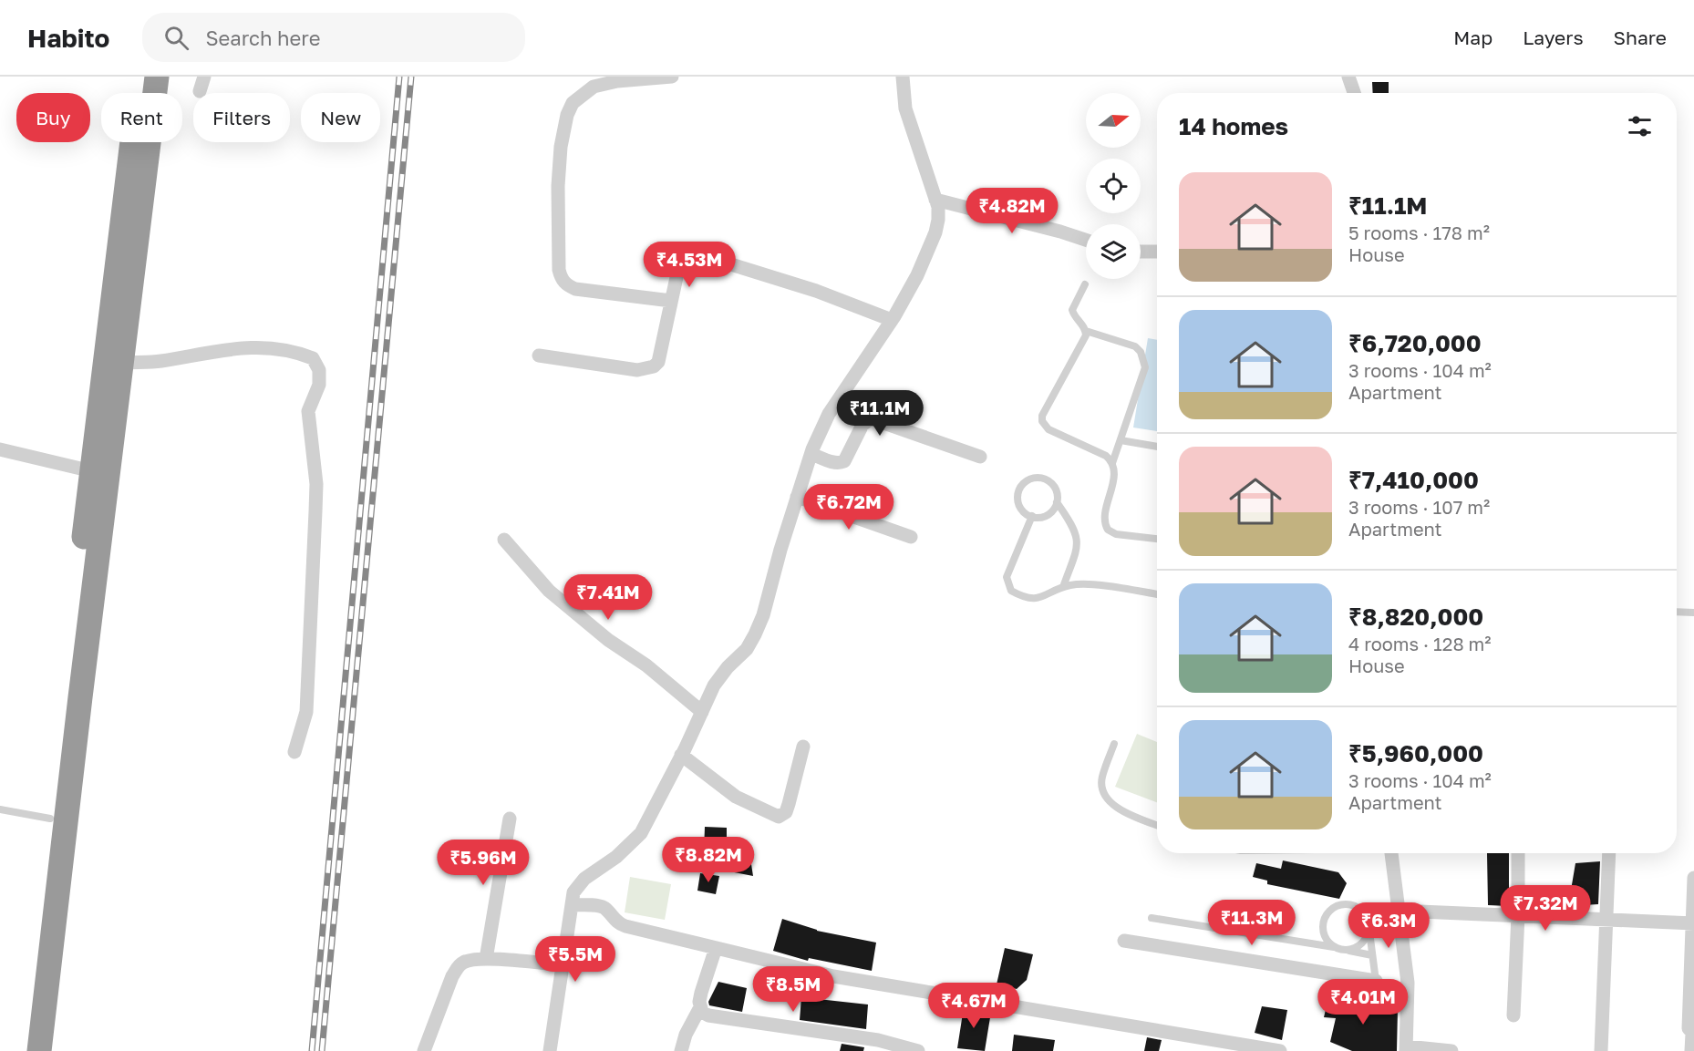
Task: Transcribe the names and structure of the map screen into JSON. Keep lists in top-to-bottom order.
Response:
{
  "north": "right",
  "page": {
    "header": "Habito",
    "search": "Search here",
    "nav": ["Map", "Layers", "Share"],
    "chip": [
      "Buy",
      "Rent",
      "Filters",
      "New"
    ],
    "heading": "14 homes",
    "list": [
      {
        "name": "₹11.1M",
        "note": "5 rooms · 178 m² · House"
      },
      {
        "name": "₹6,720,000",
        "note": "3 rooms · 104 m² · Apartment"
      },
      {
        "name": "₹7,410,000",
        "note": "3 rooms · 107 m² · Apartment"
      },
      {
        "name": "₹8,820,000",
        "note": "4 rooms · 128 m² · House"
      },
      {
        "name": "₹5,960,000",
        "note": "3 rooms · 104 m² · Apartment"
      }
    ],
    "price": [
      "₹4.82M",
      "₹4.53M",
      "₹11.1M",
      "₹6.72M",
      "₹7.41M",
      "₹8.82M",
      "₹5.96M",
      "₹7.32M",
      "₹11.3M",
      "₹6.3M",
      "₹5.5M",
      "₹8.5M",
      "₹4.01M",
      "₹4.67M"
    ]
  }
}
